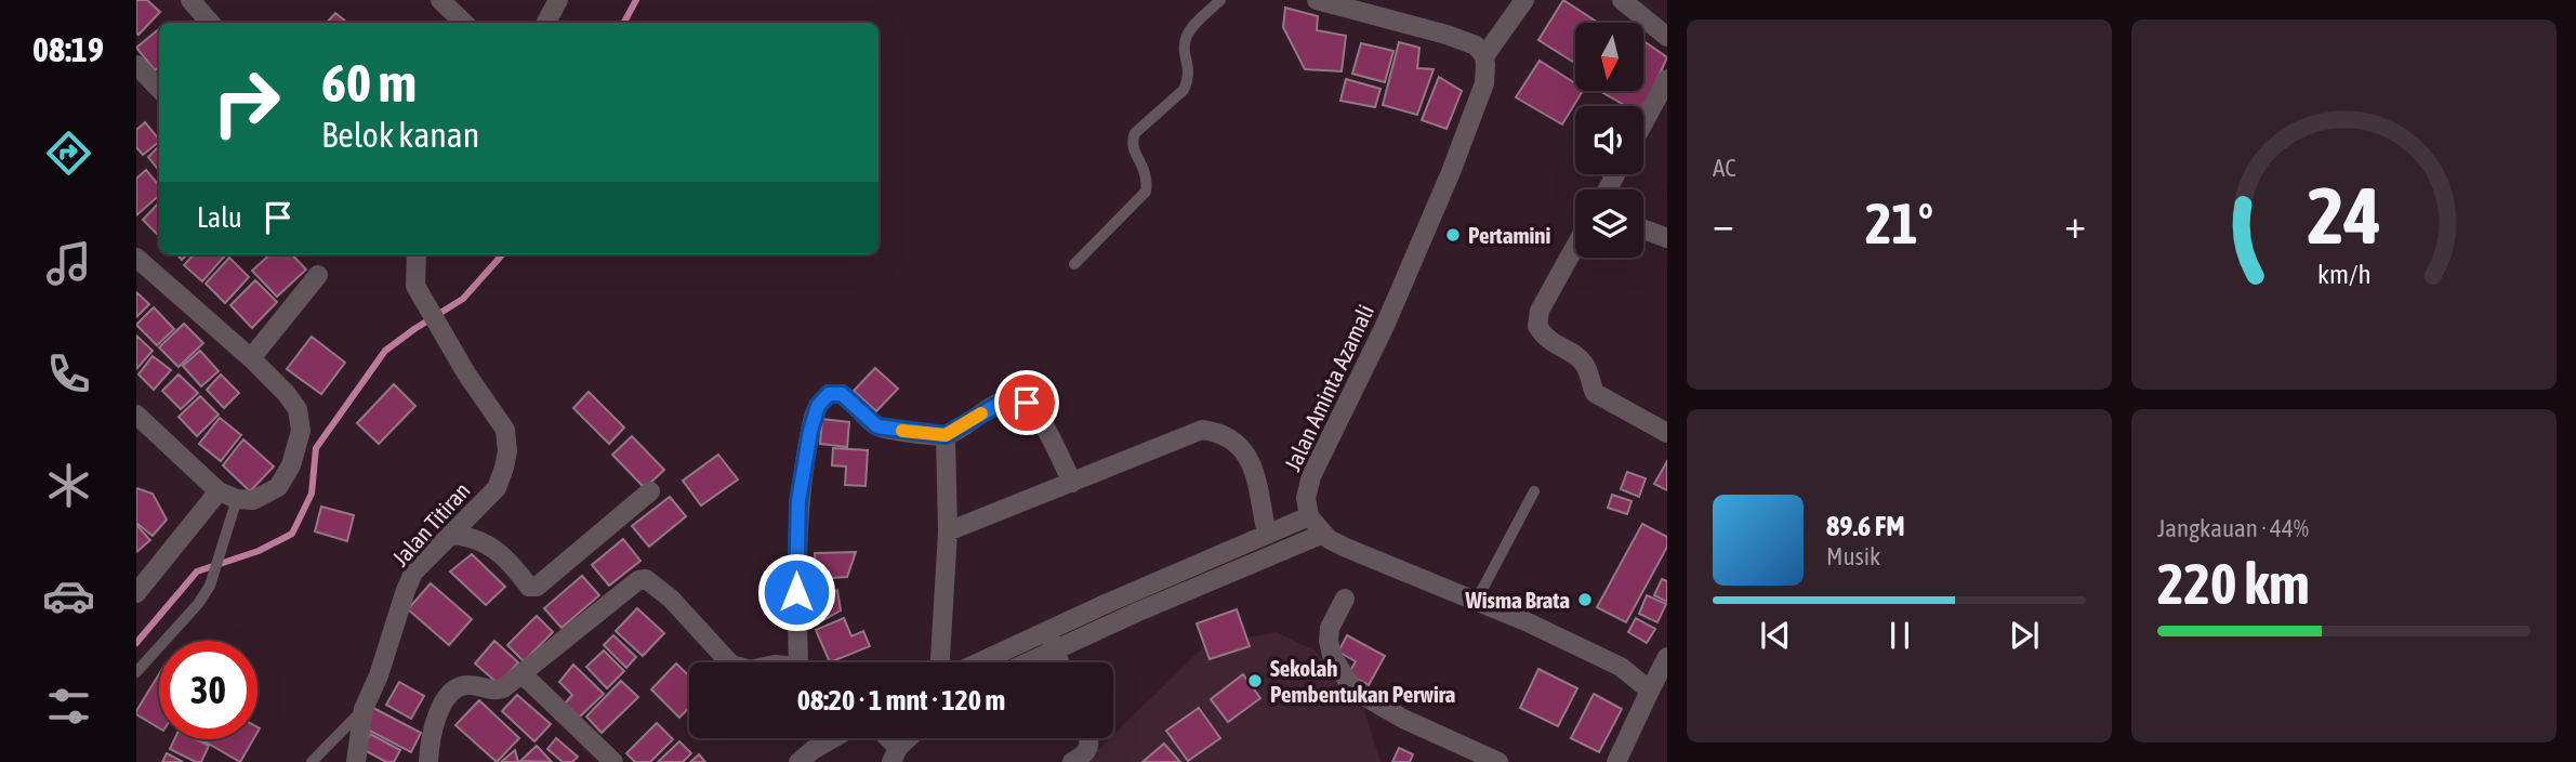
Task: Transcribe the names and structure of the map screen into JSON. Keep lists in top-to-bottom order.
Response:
{
  "streets": {
    "street": ["Jalan Aminta Azamali", "Jalan Titiran"]
  },
  "places": ["Pertamini", "Wisma Brata", "Sekolah Pembentukan Perwira"],
  "north": "bottom",
  "page": {
    "tabs": "08:19",
    "tile": [
      "AC",
      ["Jangkauan · 44%", "220 km"]
    ],
    "turn": ["60 m", "Belok kanan"],
    "then": "Lalu",
    "heat": ["−", "21°", "+"],
    "song": ["89.6 FM", "Musik"],
    "limit": "30",
    "trip": "08:20 · 1 mnt · 120 m",
    "gauge": ["24", "km/h"]
  }
}
